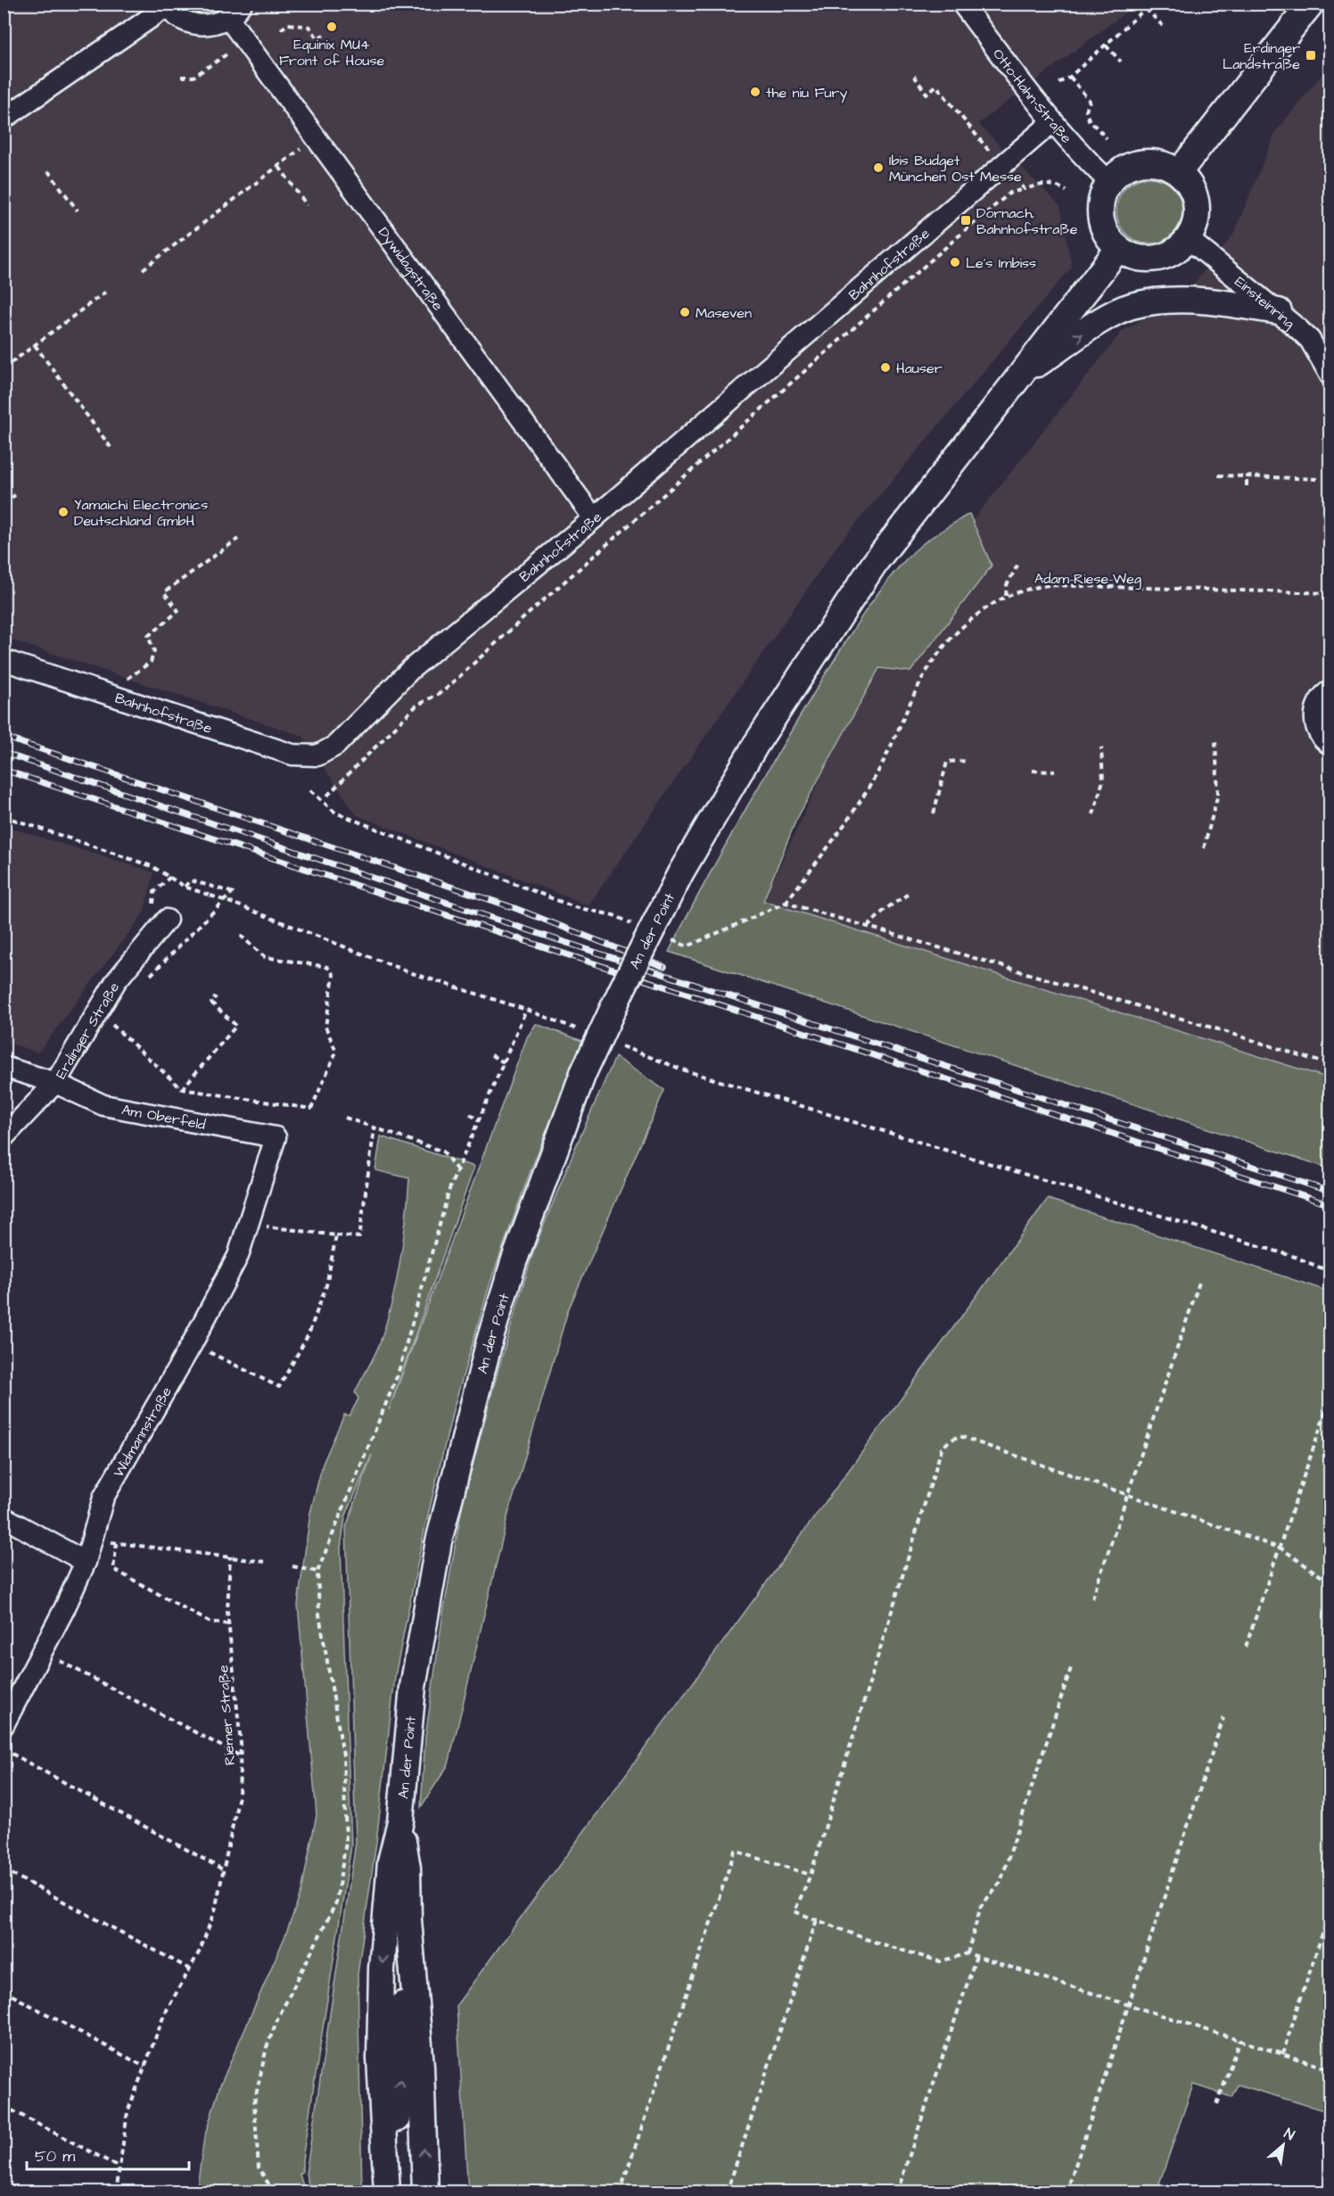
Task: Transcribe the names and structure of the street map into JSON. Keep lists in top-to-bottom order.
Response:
{
  "streets": {
    "street": [
      "Otto-Hahn-Straße",
      "Bahnhofstraße",
      "Dywidagstraße",
      "Einsteinring",
      "An der Point",
      "Erdinger Straße",
      "Am Oberfeld",
      "Widmannstraße"
    ],
    "path": ["Adam-Riese-Weg", "Riemer Straße"]
  },
  "crossings": [
    ["Otto-Hahn-Straße", "Bahnhofstraße"],
    ["Otto-Hahn-Straße", "Einsteinring"],
    ["Otto-Hahn-Straße", "An der Point"],
    ["Bahnhofstraße", "Dywidagstraße"],
    ["Einsteinring", "An der Point"],
    ["Erdinger Straße", "Am Oberfeld"],
    ["Am Oberfeld", "Widmannstraße"]
  ],
  "places": {
    "other": [
      "Equinix MU4 Front of House",
      "the niu Fury",
      "Ibis Budget München Ost Messe",
      "Le's Imbiss",
      "Maseven",
      "Hauser",
      "Yamaichi Electronics Deutschland GmbH"
    ],
    "transit": ["Erdinger Landstraße", "Dornach, Bahnhofstraße"]
  },
  "scale_bar": "50 m",
  "north": "top right"
}
